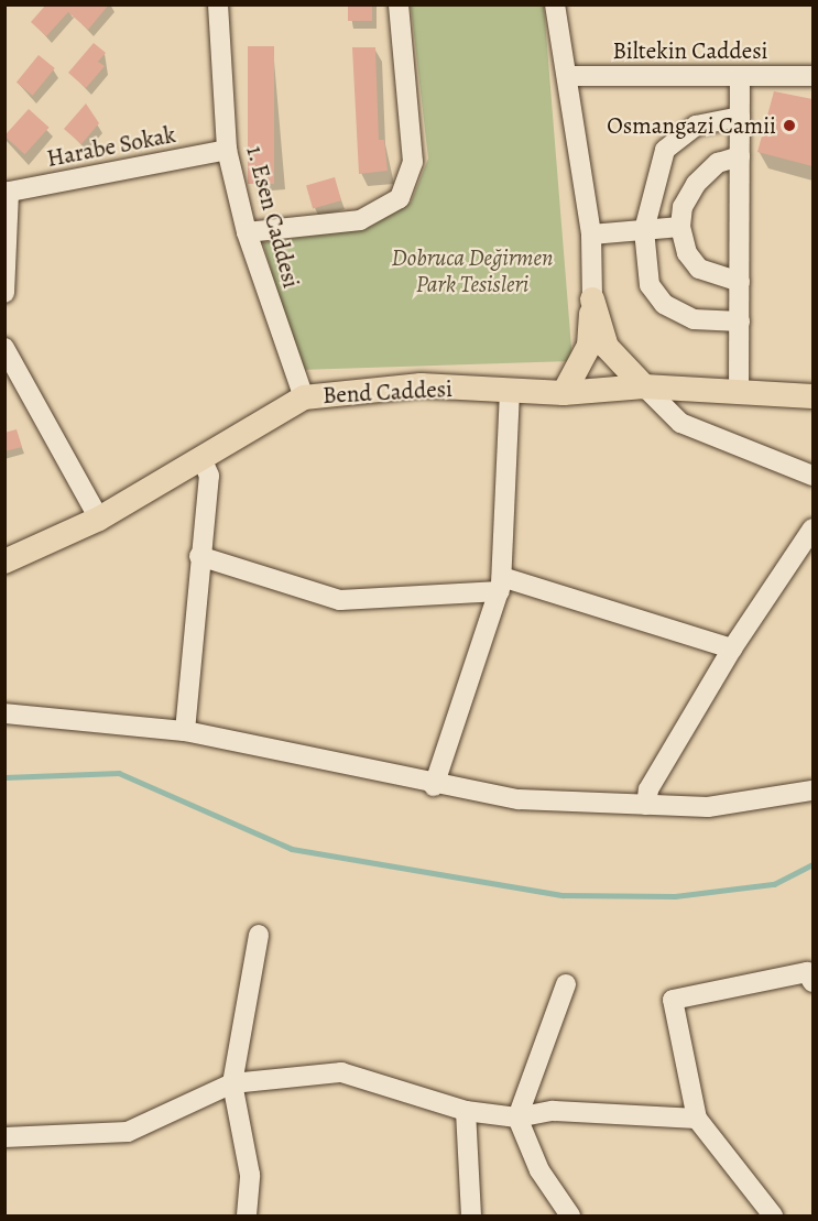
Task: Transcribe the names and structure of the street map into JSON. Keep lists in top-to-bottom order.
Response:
{
  "streets": {
    "main road": ["Bend Caddesi"],
    "street": ["Biltekin Caddesi", "Harabe Sokak", "1. Esen Caddesi"]
  },
  "crossings": [
    ["Harabe Sokak", "1. Esen Caddesi"],
    ["1. Esen Caddesi", "Bend Caddesi"]
  ],
  "parks": ["Dobruca Değirmen Park Tesisleri"],
  "places": ["Osmangazi Camii"]
}
